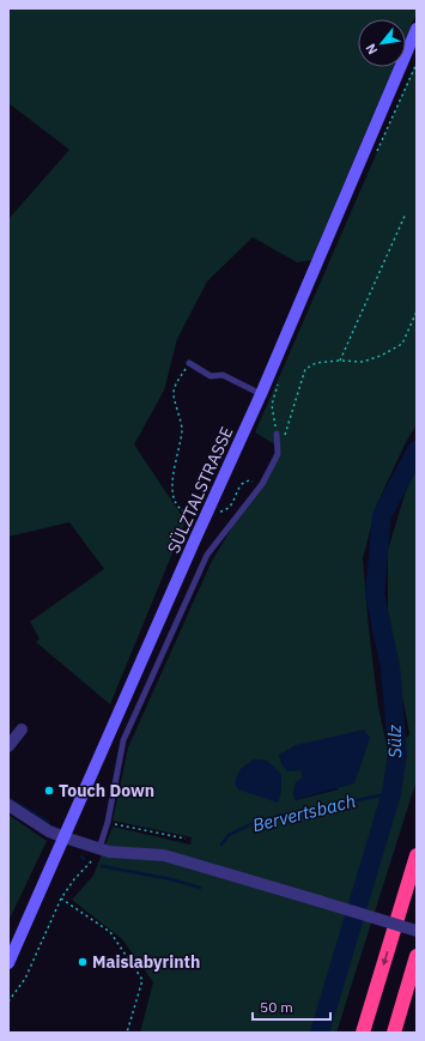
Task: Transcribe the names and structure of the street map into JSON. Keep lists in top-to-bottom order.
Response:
{
  "streets": {
    "main road": ["SÜLZTALSTRASSE"]
  },
  "water": ["Sülz", "Bervertsbach"],
  "places": ["Touch Down", "Maislabyrinth"],
  "scale_bar": "50 m",
  "north": "bottom left"
}
